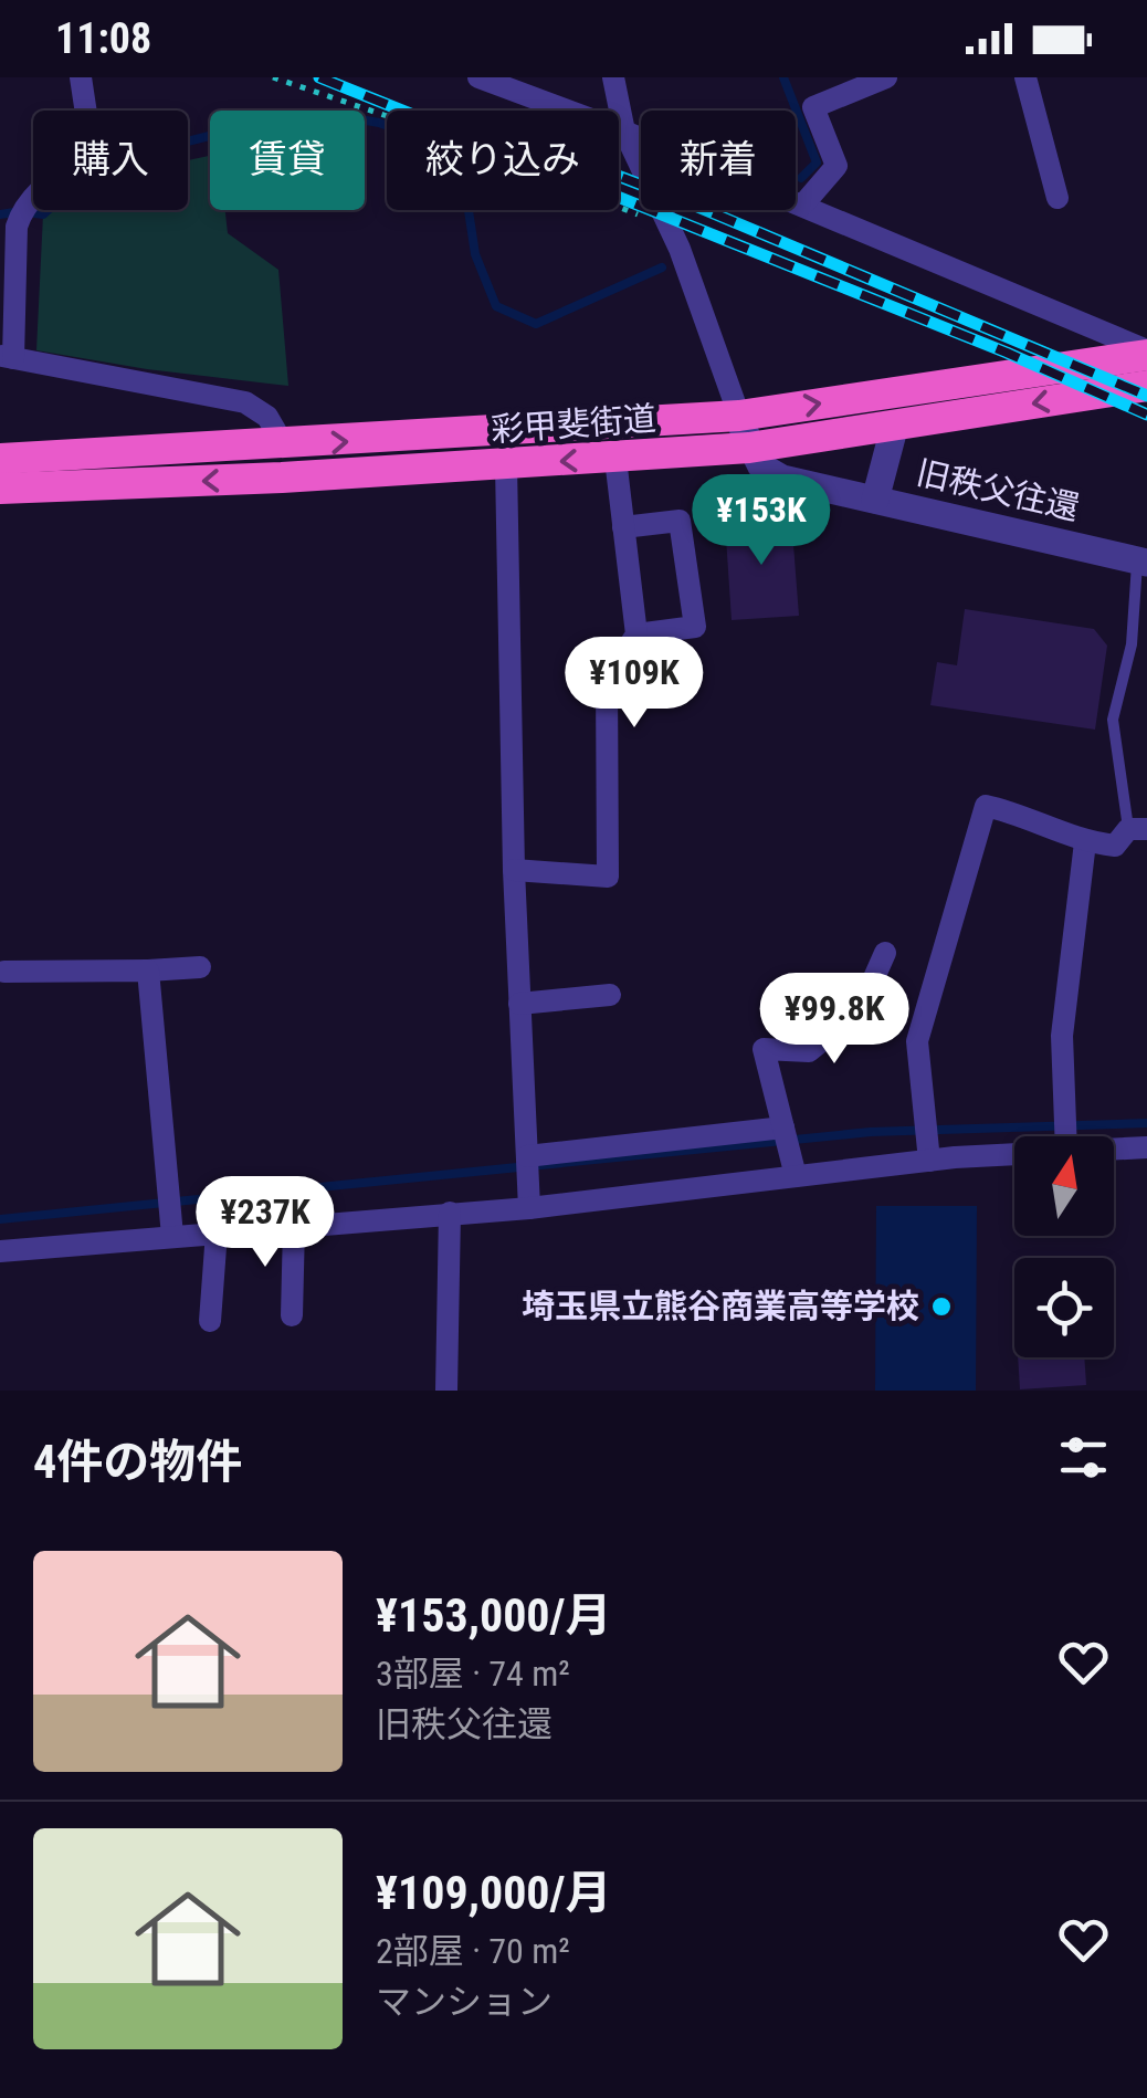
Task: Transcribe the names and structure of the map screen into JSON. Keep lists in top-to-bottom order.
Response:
{
  "streets": {
    "highway": ["彩甲斐街道"],
    "street": ["旧秩父往還"]
  },
  "crossings": [
    ["彩甲斐街道", "旧秩父往還"]
  ],
  "places": ["埼玉県立熊谷商業高等学校"],
  "north": "top",
  "page": {
    "status": "11:08",
    "chip": [
      "購入",
      "賃貸",
      "絞り込み",
      "新着"
    ],
    "price": [
      "¥153K",
      "¥109K",
      "¥99.8K",
      "¥237K"
    ],
    "heading": "4件の物件",
    "list": [
      {
        "name": "¥153,000/月",
        "note": "3部屋 · 74 m² · 旧秩父往還"
      },
      {
        "name": "¥109,000/月",
        "note": "2部屋 · 70 m² · マンション"
      }
    ]
  }
}
